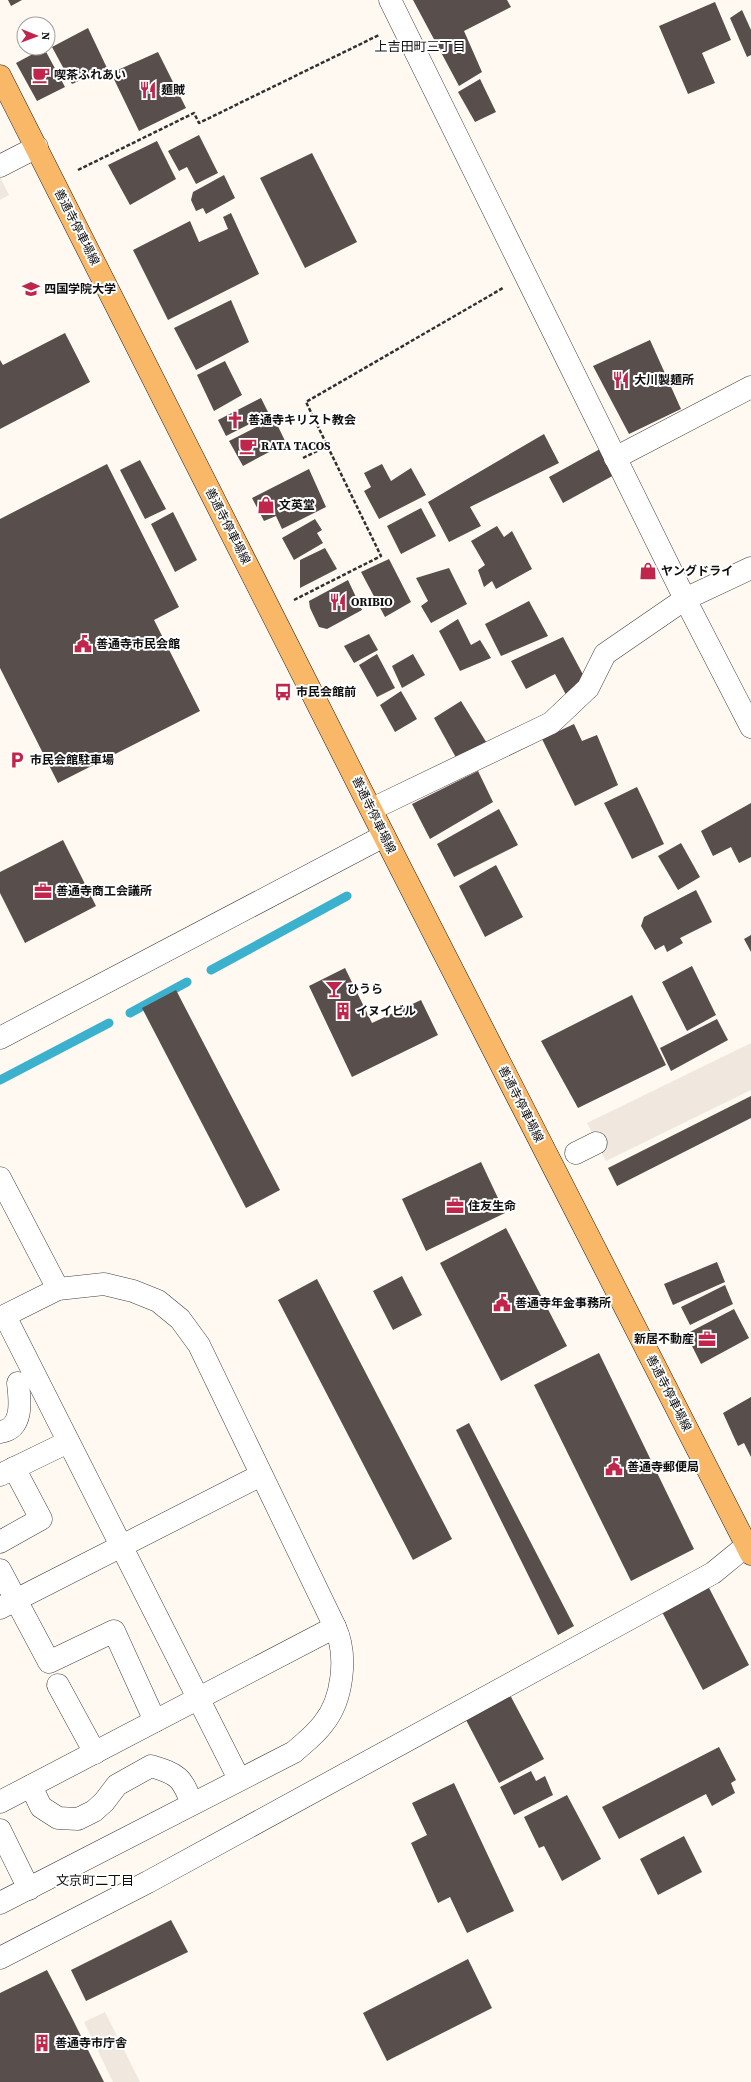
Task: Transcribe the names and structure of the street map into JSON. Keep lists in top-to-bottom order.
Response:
{
  "streets": {
    "main road": ["善通寺停車場線"]
  },
  "districts": ["上吉田町三丁目", "文京町二丁目"],
  "places": {
    "cafe": ["喫茶ふれあい", "RATA TACOS"],
    "restaurant": ["麺賊", "大川製麺所", "ORIBIO"],
    "school or university": ["四国学院大学"],
    "church": ["善通寺キリスト教会"],
    "shop": ["文英堂", "ヤングドライ"],
    "public building": ["善通寺市民会館", "善通寺年金事務所", "善通寺郵便局"],
    "bus stop": ["市民会館前"],
    "parking": ["市民会館駐車場"],
    "office": ["善通寺商工会議所", "住友生命", "新居不動産"],
    "bar": ["ひうら"],
    "building": ["イヌイビル", "善通寺市庁舎"]
  },
  "north": "right"
}
